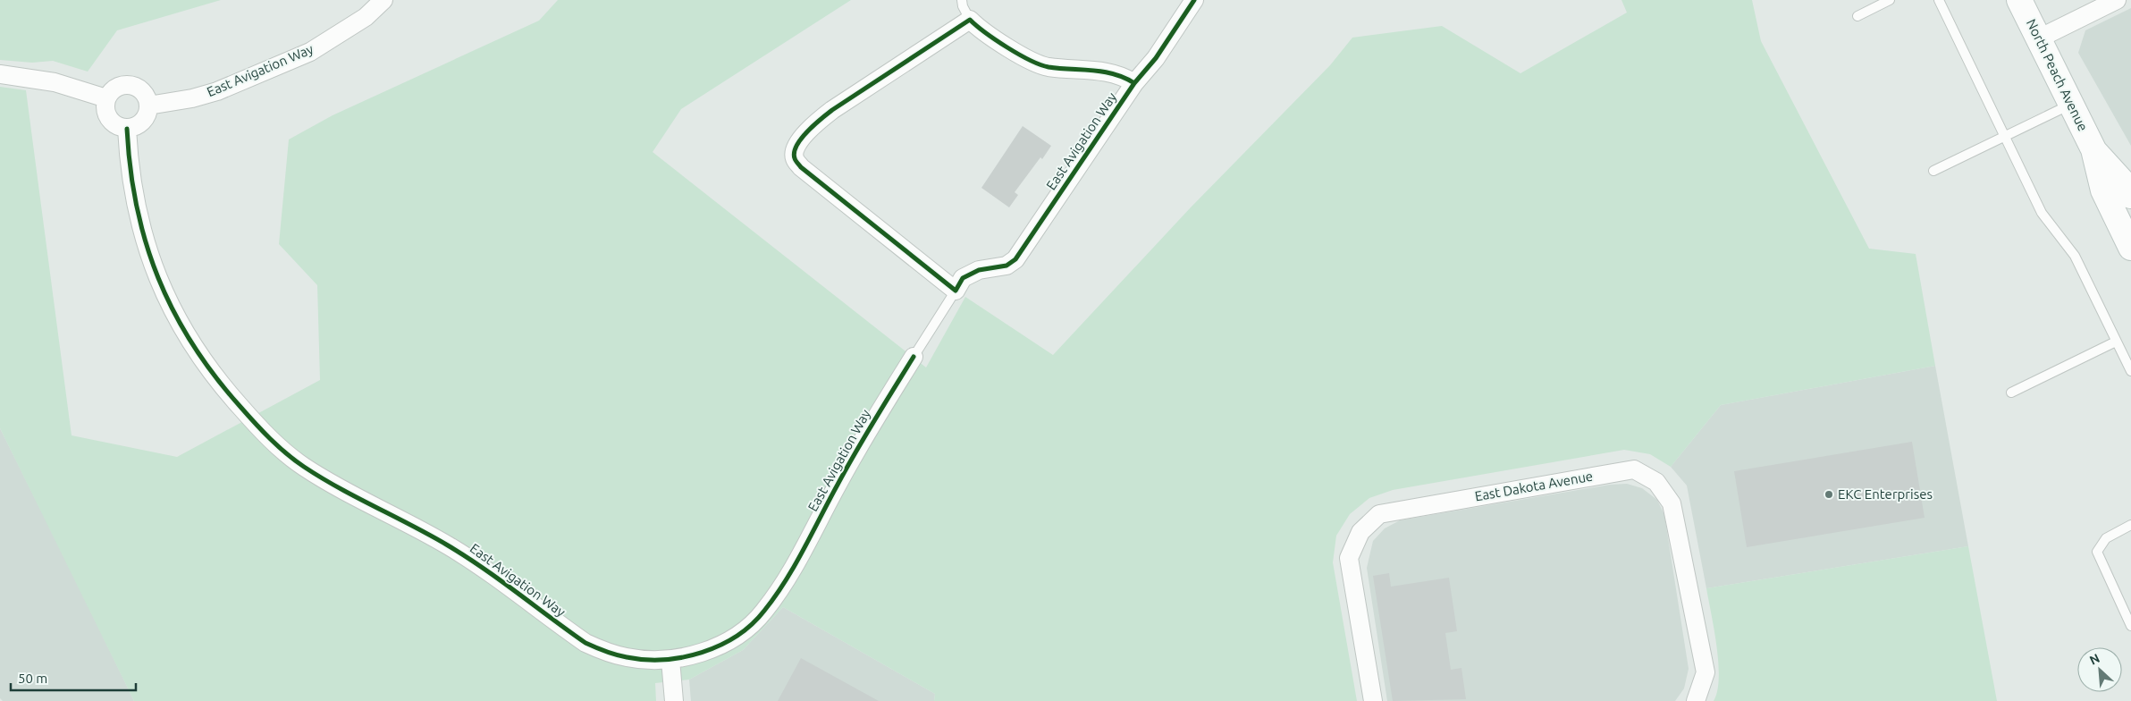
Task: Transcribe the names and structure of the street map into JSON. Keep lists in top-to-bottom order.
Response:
{
  "streets": {
    "main road": ["North Peach Avenue"],
    "street": ["East Avigation Way", "East Dakota Avenue"]
  },
  "places": ["EKC Enterprises"],
  "scale_bar": "50 m",
  "north": "top left"
}
